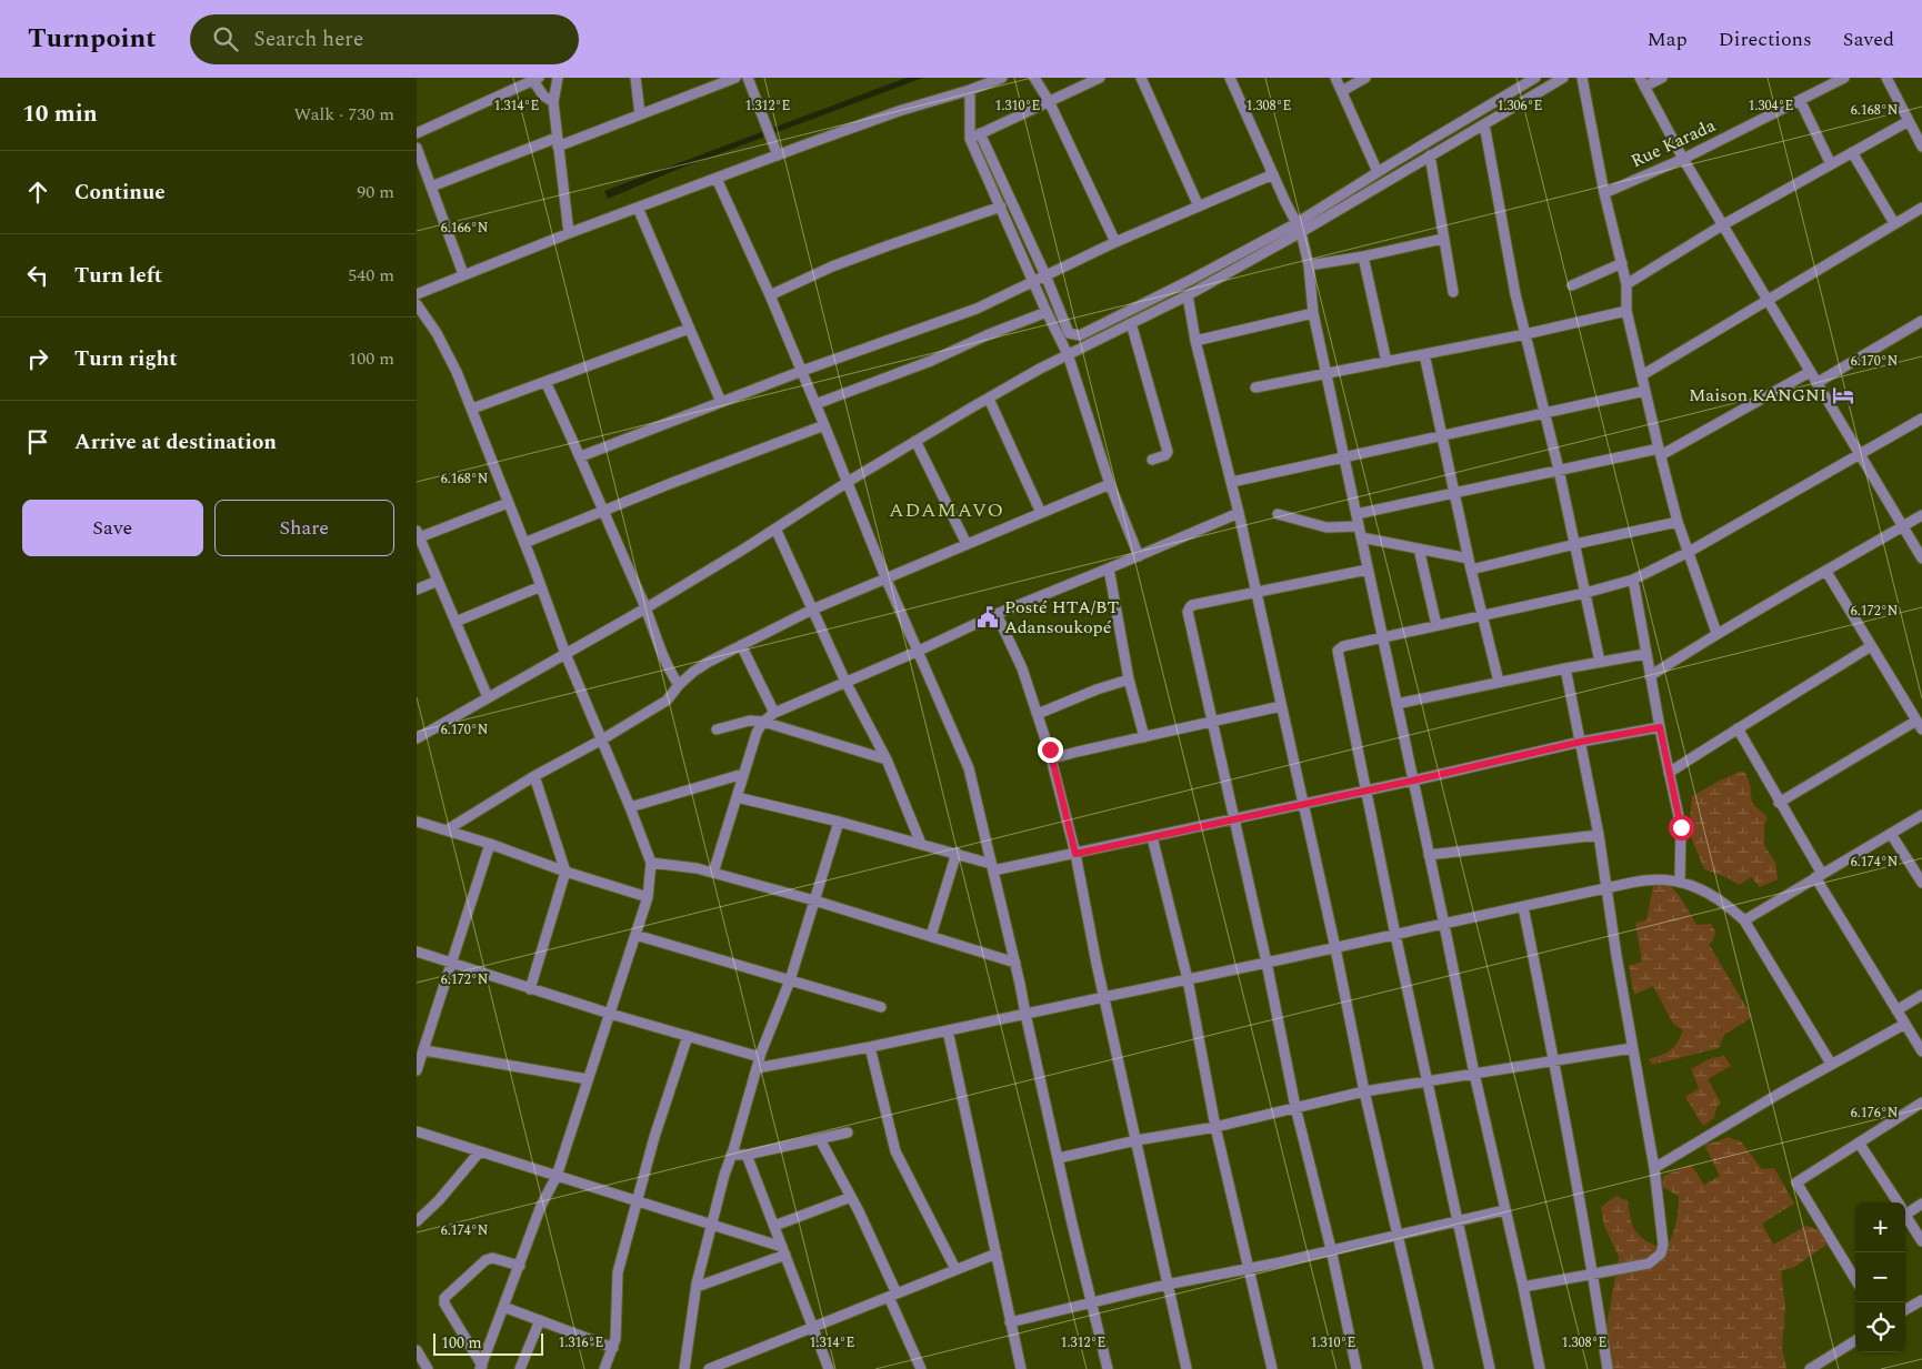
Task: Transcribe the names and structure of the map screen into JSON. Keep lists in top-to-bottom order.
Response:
{
  "streets": {
    "street": ["Rue Karada"]
  },
  "districts": ["ADAMAVO"],
  "places": {
    "hotel": ["Maison KANGNI"],
    "public building": ["Posté HTA/BT Adansoukopé"]
  },
  "scale_bar": "100 m",
  "page": {
    "header": "Turnpoint",
    "search": "Search here",
    "nav": ["Map", "Directions", "Saved"],
    "heading": ["10 min", "Walk · 730 m"],
    "list": [
      ["Continue", "90 m"],
      ["Turn left", "540 m"],
      ["Turn right", "100 m"],
      "Arrive at destination"
    ],
    "buttons": ["Save", "Share"],
    "map_buttons": ["+", "−"],
    "scale": "100 m"
  },
  "coordinates": [
    "1.314°E",
    "1.312°E",
    "1.310°E",
    "1.308°E",
    "1.306°E",
    "1.304°E",
    "6.168°N",
    "6.166°N",
    "6.170°N",
    "6.172°N",
    "6.174°N",
    "6.176°N",
    "1.316°E"
  ]
}
